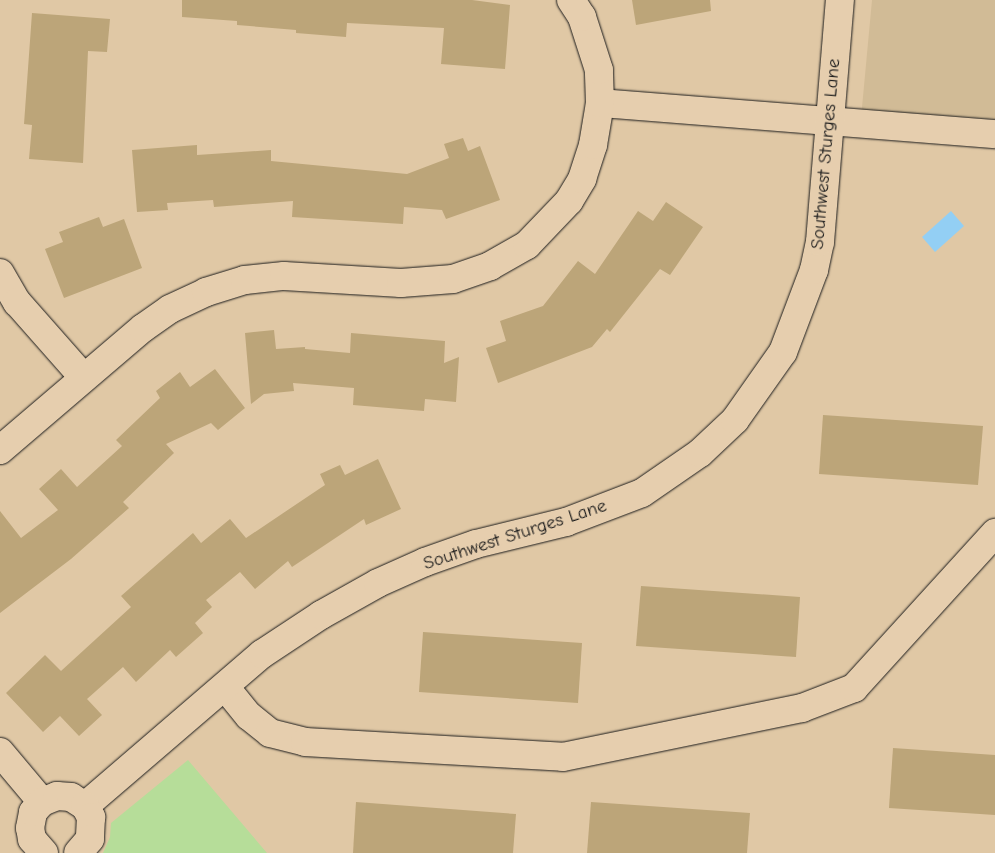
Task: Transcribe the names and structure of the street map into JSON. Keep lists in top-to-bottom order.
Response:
{
  "streets": {
    "street": ["Southwest Sturges Lane"]
  }
}
